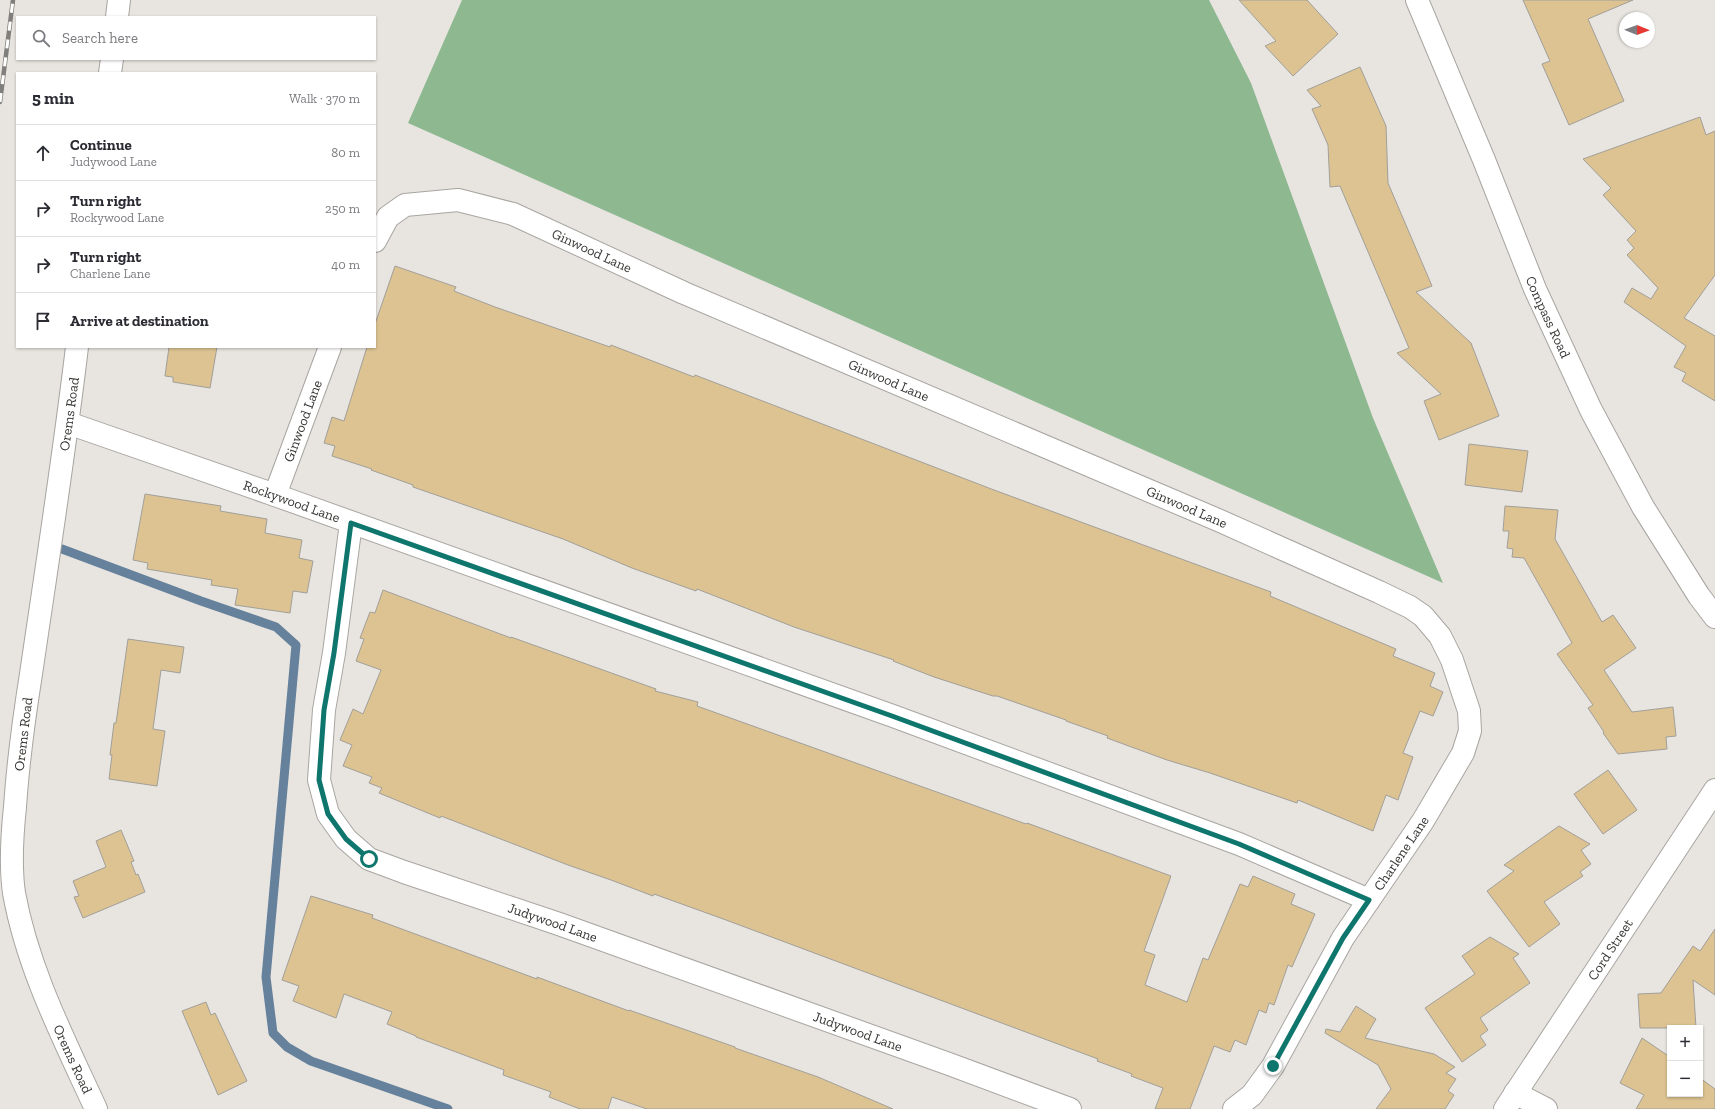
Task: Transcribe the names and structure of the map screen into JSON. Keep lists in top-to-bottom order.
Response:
{
  "streets": {
    "street": [
      "Ginwood Lane",
      "Compass Road",
      "Orems Road",
      "Rockywood Lane",
      "Charlene Lane",
      "Judywood Lane",
      "Cord Street"
    ]
  },
  "crossings": [
    ["Ginwood Lane", "Rockywood Lane"],
    ["Ginwood Lane", "Charlene Lane"],
    ["Orems Road", "Rockywood Lane"],
    ["Rockywood Lane", "Charlene Lane"],
    ["Rockywood Lane", "Judywood Lane"]
  ],
  "north": "right",
  "page": {
    "search": "Search here",
    "heading": ["5 min", "Walk · 370 m"],
    "list": [
      ["Continue", "Judywood Lane", "80 m"],
      ["Turn right", "Rockywood Lane", "250 m"],
      ["Turn right", "Charlene Lane", "40 m"],
      "Arrive at destination"
    ],
    "map_buttons": ["+", "−"]
  }
}
